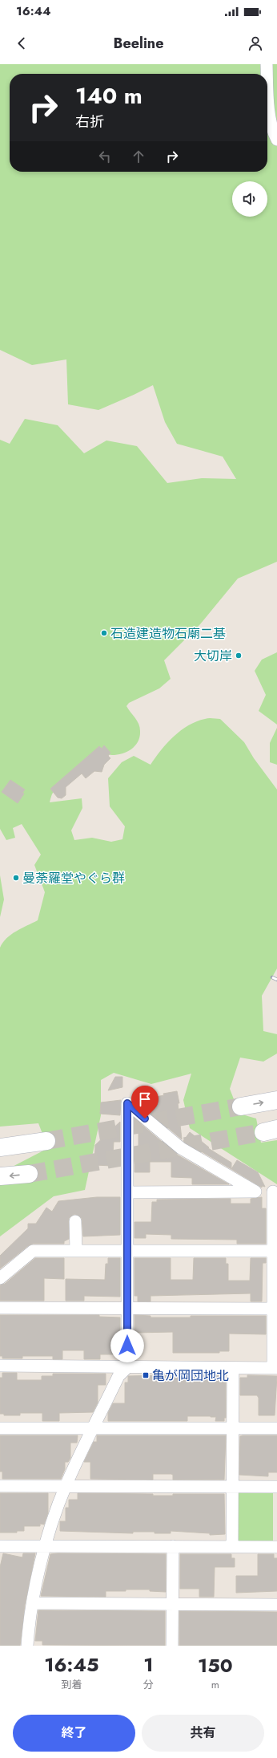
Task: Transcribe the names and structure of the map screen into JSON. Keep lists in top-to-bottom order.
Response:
{
  "places": {
    "other": ["石造建造物石廟二基", "大切岸", "曼荼羅堂やぐら群"],
    "transit": ["亀が岡団地北"]
  },
  "page": {
    "status": "16:44",
    "header": "Beeline",
    "turn": ["140 m", "右折"],
    "eta": [
      "16:45",
      "到着",
      "1",
      "分",
      "150",
      "m"
    ],
    "buttons": ["終了", "共有"]
  }
}
